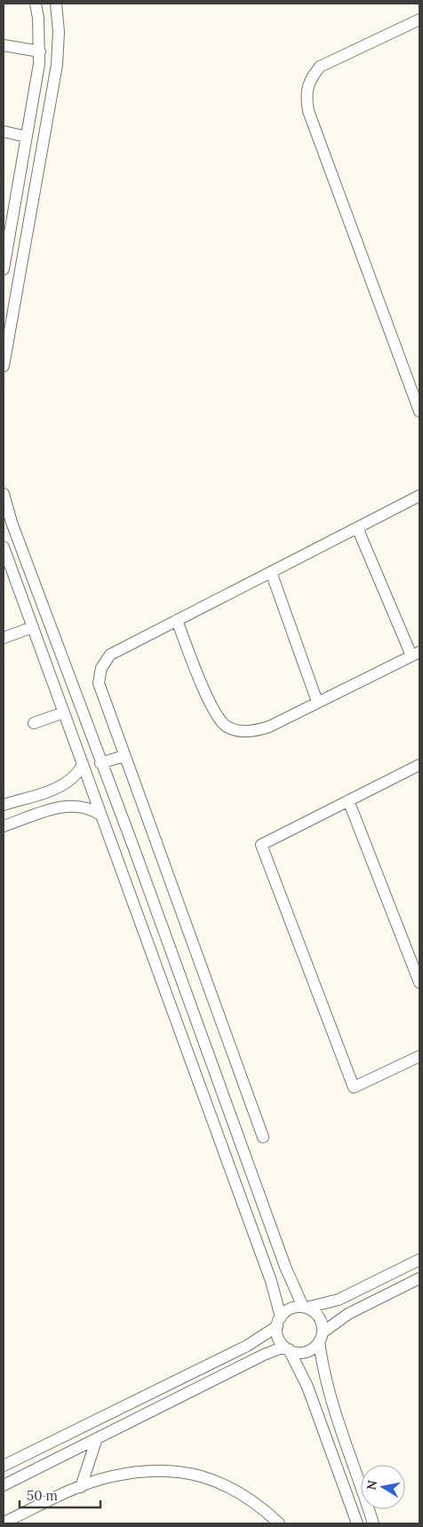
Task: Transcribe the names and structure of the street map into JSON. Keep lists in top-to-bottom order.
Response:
{
  "scale_bar": "50 m",
  "north": "left"
}
